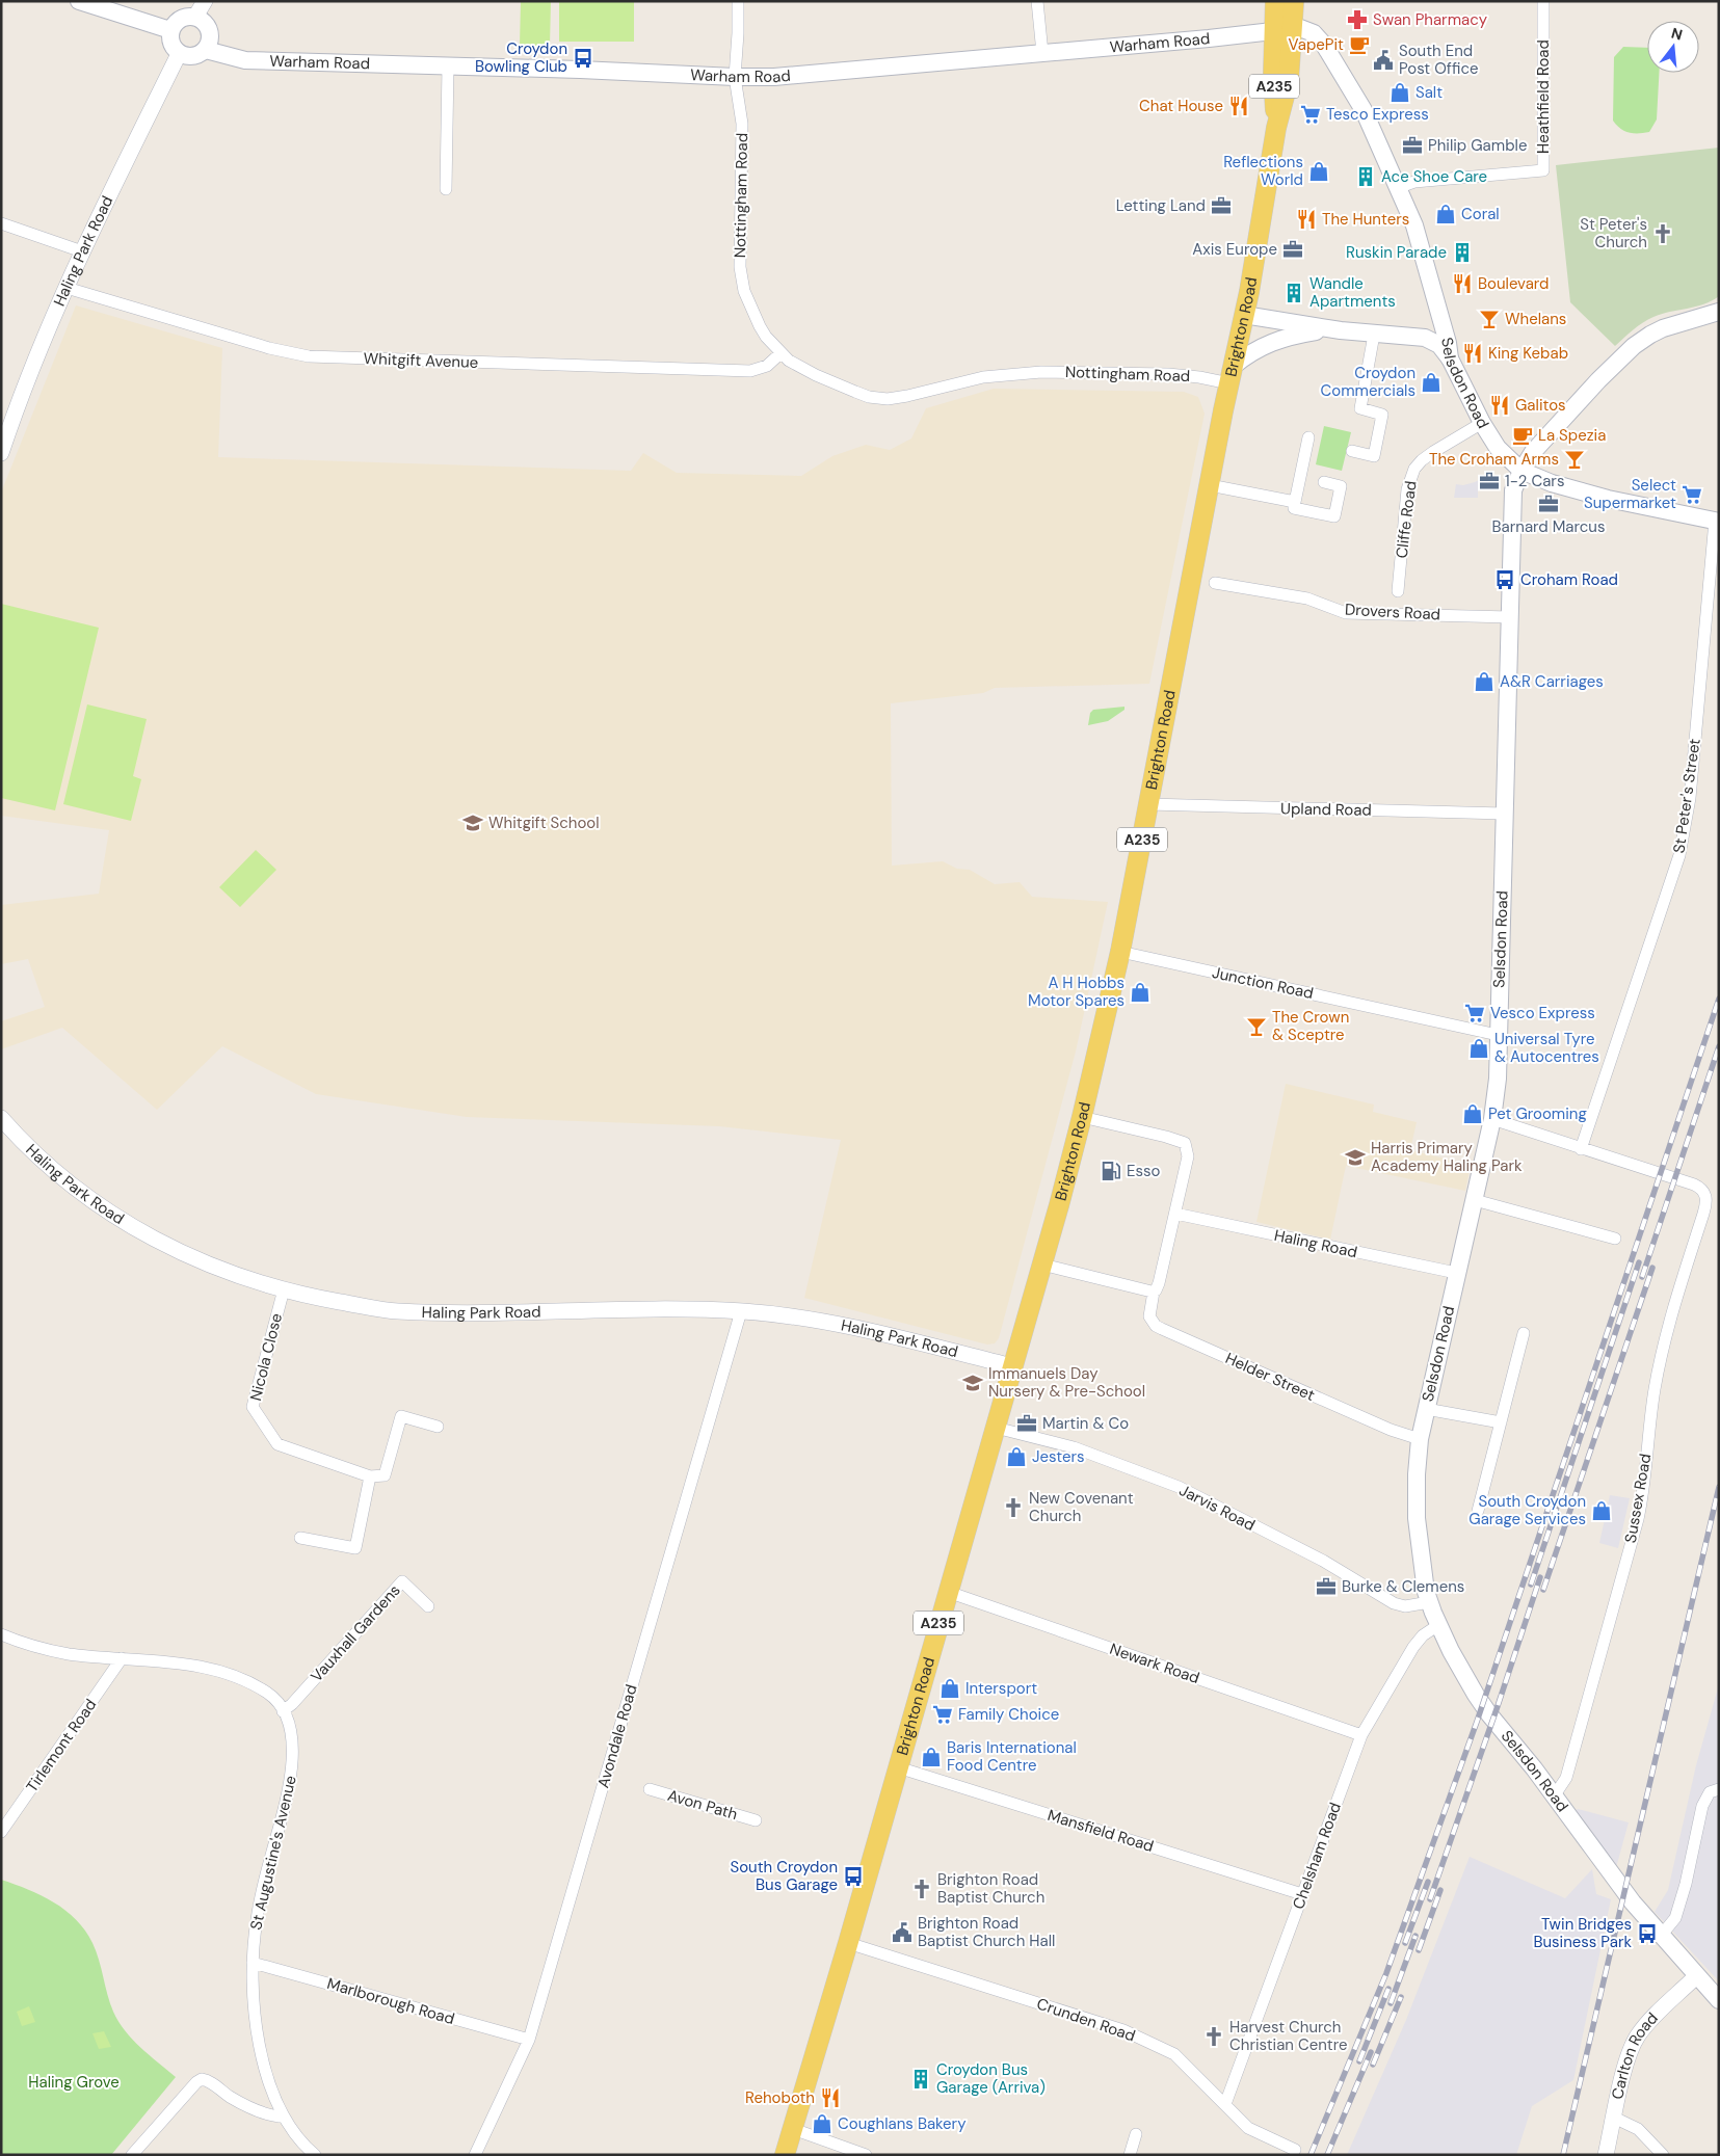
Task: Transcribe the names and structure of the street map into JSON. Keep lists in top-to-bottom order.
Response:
{
  "streets": {
    "main road": [
      "Warham Road",
      "A235",
      "Brighton Road",
      "Selsdon Road"
    ],
    "street": [
      "Heathfield Road",
      "Nottingham Road",
      "Haling Park Road",
      "Whitgift Avenue",
      "Cliffe Road",
      "Drovers Road",
      "St Peter's Street",
      "Upland Road",
      "Junction Road",
      "Haling Road",
      "Nicola Close",
      "Helder Street",
      "Sussex Road",
      "Jarvis Road",
      "Vauxhall Gardens",
      "Newark Road",
      "Avondale Road",
      "Tirlemont Road",
      "Avon Path",
      "Mansfield Road",
      "St Augustine's Avenue",
      "Chelsham Road",
      "Marlborough Road",
      "Crunden Road",
      "Carlton Road"
    ]
  },
  "crossings": [
    ["Warham Road", "A235"],
    ["Warham Road", "Nottingham Road"],
    ["Warham Road", "Haling Park Road"],
    ["Warham Road", "Brighton Road"],
    ["Warham Road", "Selsdon Road"],
    ["A235", "Brighton Road"],
    ["A235", "Selsdon Road"],
    ["Heathfield Road", "Selsdon Road"],
    ["Nottingham Road", "Brighton Road"],
    ["Nottingham Road", "Whitgift Avenue"],
    ["Haling Park Road", "Brighton Road"],
    ["Haling Park Road", "Whitgift Avenue"],
    ["Haling Park Road", "Nicola Close"],
    ["Haling Park Road", "Avondale Road"],
    ["Brighton Road", "Selsdon Road"],
    ["Brighton Road", "Upland Road"],
    ["Brighton Road", "Junction Road"],
    ["Brighton Road", "Jarvis Road"],
    ["Brighton Road", "Newark Road"],
    ["Brighton Road", "Mansfield Road"],
    ["Brighton Road", "Crunden Road"],
    ["Selsdon Road", "Cliffe Road"],
    ["Selsdon Road", "Drovers Road"],
    ["Selsdon Road", "Upland Road"],
    ["Selsdon Road", "Junction Road"],
    ["Selsdon Road", "Haling Road"],
    ["Selsdon Road", "Helder Street"],
    ["Selsdon Road", "Sussex Road"],
    ["Selsdon Road", "Jarvis Road"],
    ["Selsdon Road", "Chelsham Road"],
    ["Selsdon Road", "Carlton Road"],
    ["St Peter's Street", "Sussex Road"],
    ["Vauxhall Gardens", "St Augustine's Avenue"],
    ["Newark Road", "Chelsham Road"],
    ["Avondale Road", "Marlborough Road"],
    ["Tirlemont Road", "St Augustine's Avenue"],
    ["Mansfield Road", "Chelsham Road"],
    ["St Augustine's Avenue", "Marlborough Road"],
    ["Chelsham Road", "Crunden Road"]
  ],
  "parks": ["Haling Grove"],
  "places": {
    "pharmacy": ["Swan Pharmacy"],
    "cafe": ["VapePit", "La Spezia"],
    "bus stop": [
      "Croydon Bowling Club",
      "Croham Road",
      "South Croydon Bus Garage",
      "Twin Bridges Business Park"
    ],
    "public building": ["South End Post Office", "Brighton Road Baptist Church Hall"],
    "shop": [
      "Salt",
      "Reflections World",
      "Coral",
      "Croydon Commercials",
      "A&R Carriages",
      "A H Hobbs Motor Spares",
      "Universal Tyre & Autocentres",
      "Pet Grooming",
      "Jesters",
      "South Croydon Garage Services",
      "Intersport",
      "Baris International Food Centre",
      "Coughlans Bakery"
    ],
    "restaurant": [
      "Chat House",
      "The Hunters",
      "Boulevard",
      "King Kebab",
      "Galitos",
      "Rehoboth"
    ],
    "supermarket": [
      "Tesco Express",
      "Select Supermarket",
      "Vesco Express",
      "Family Choice"
    ],
    "office": [
      "Philip Gamble",
      "Letting Land",
      "Axis Europe",
      "1-2 Cars",
      "Barnard Marcus",
      "Martin & Co",
      "Burke & Clemens"
    ],
    "building": [
      "Ace Shoe Care",
      "Ruskin Parade",
      "Wandle Apartments",
      "Croydon Bus Garage (Arriva)"
    ],
    "church": [
      "St Peter's Church",
      "New Covenant Church",
      "Brighton Road Baptist Church",
      "Harvest Church Christian Centre"
    ],
    "bar": ["Whelans", "The Croham Arms", "The Crown & Sceptre"],
    "school or university": ["Whitgift School", "Harris Primary Academy Haling Park", "Immanuels Day Nursery & Pre-School"],
    "fuel station": ["Esso"]
  },
  "north": "top"
}
